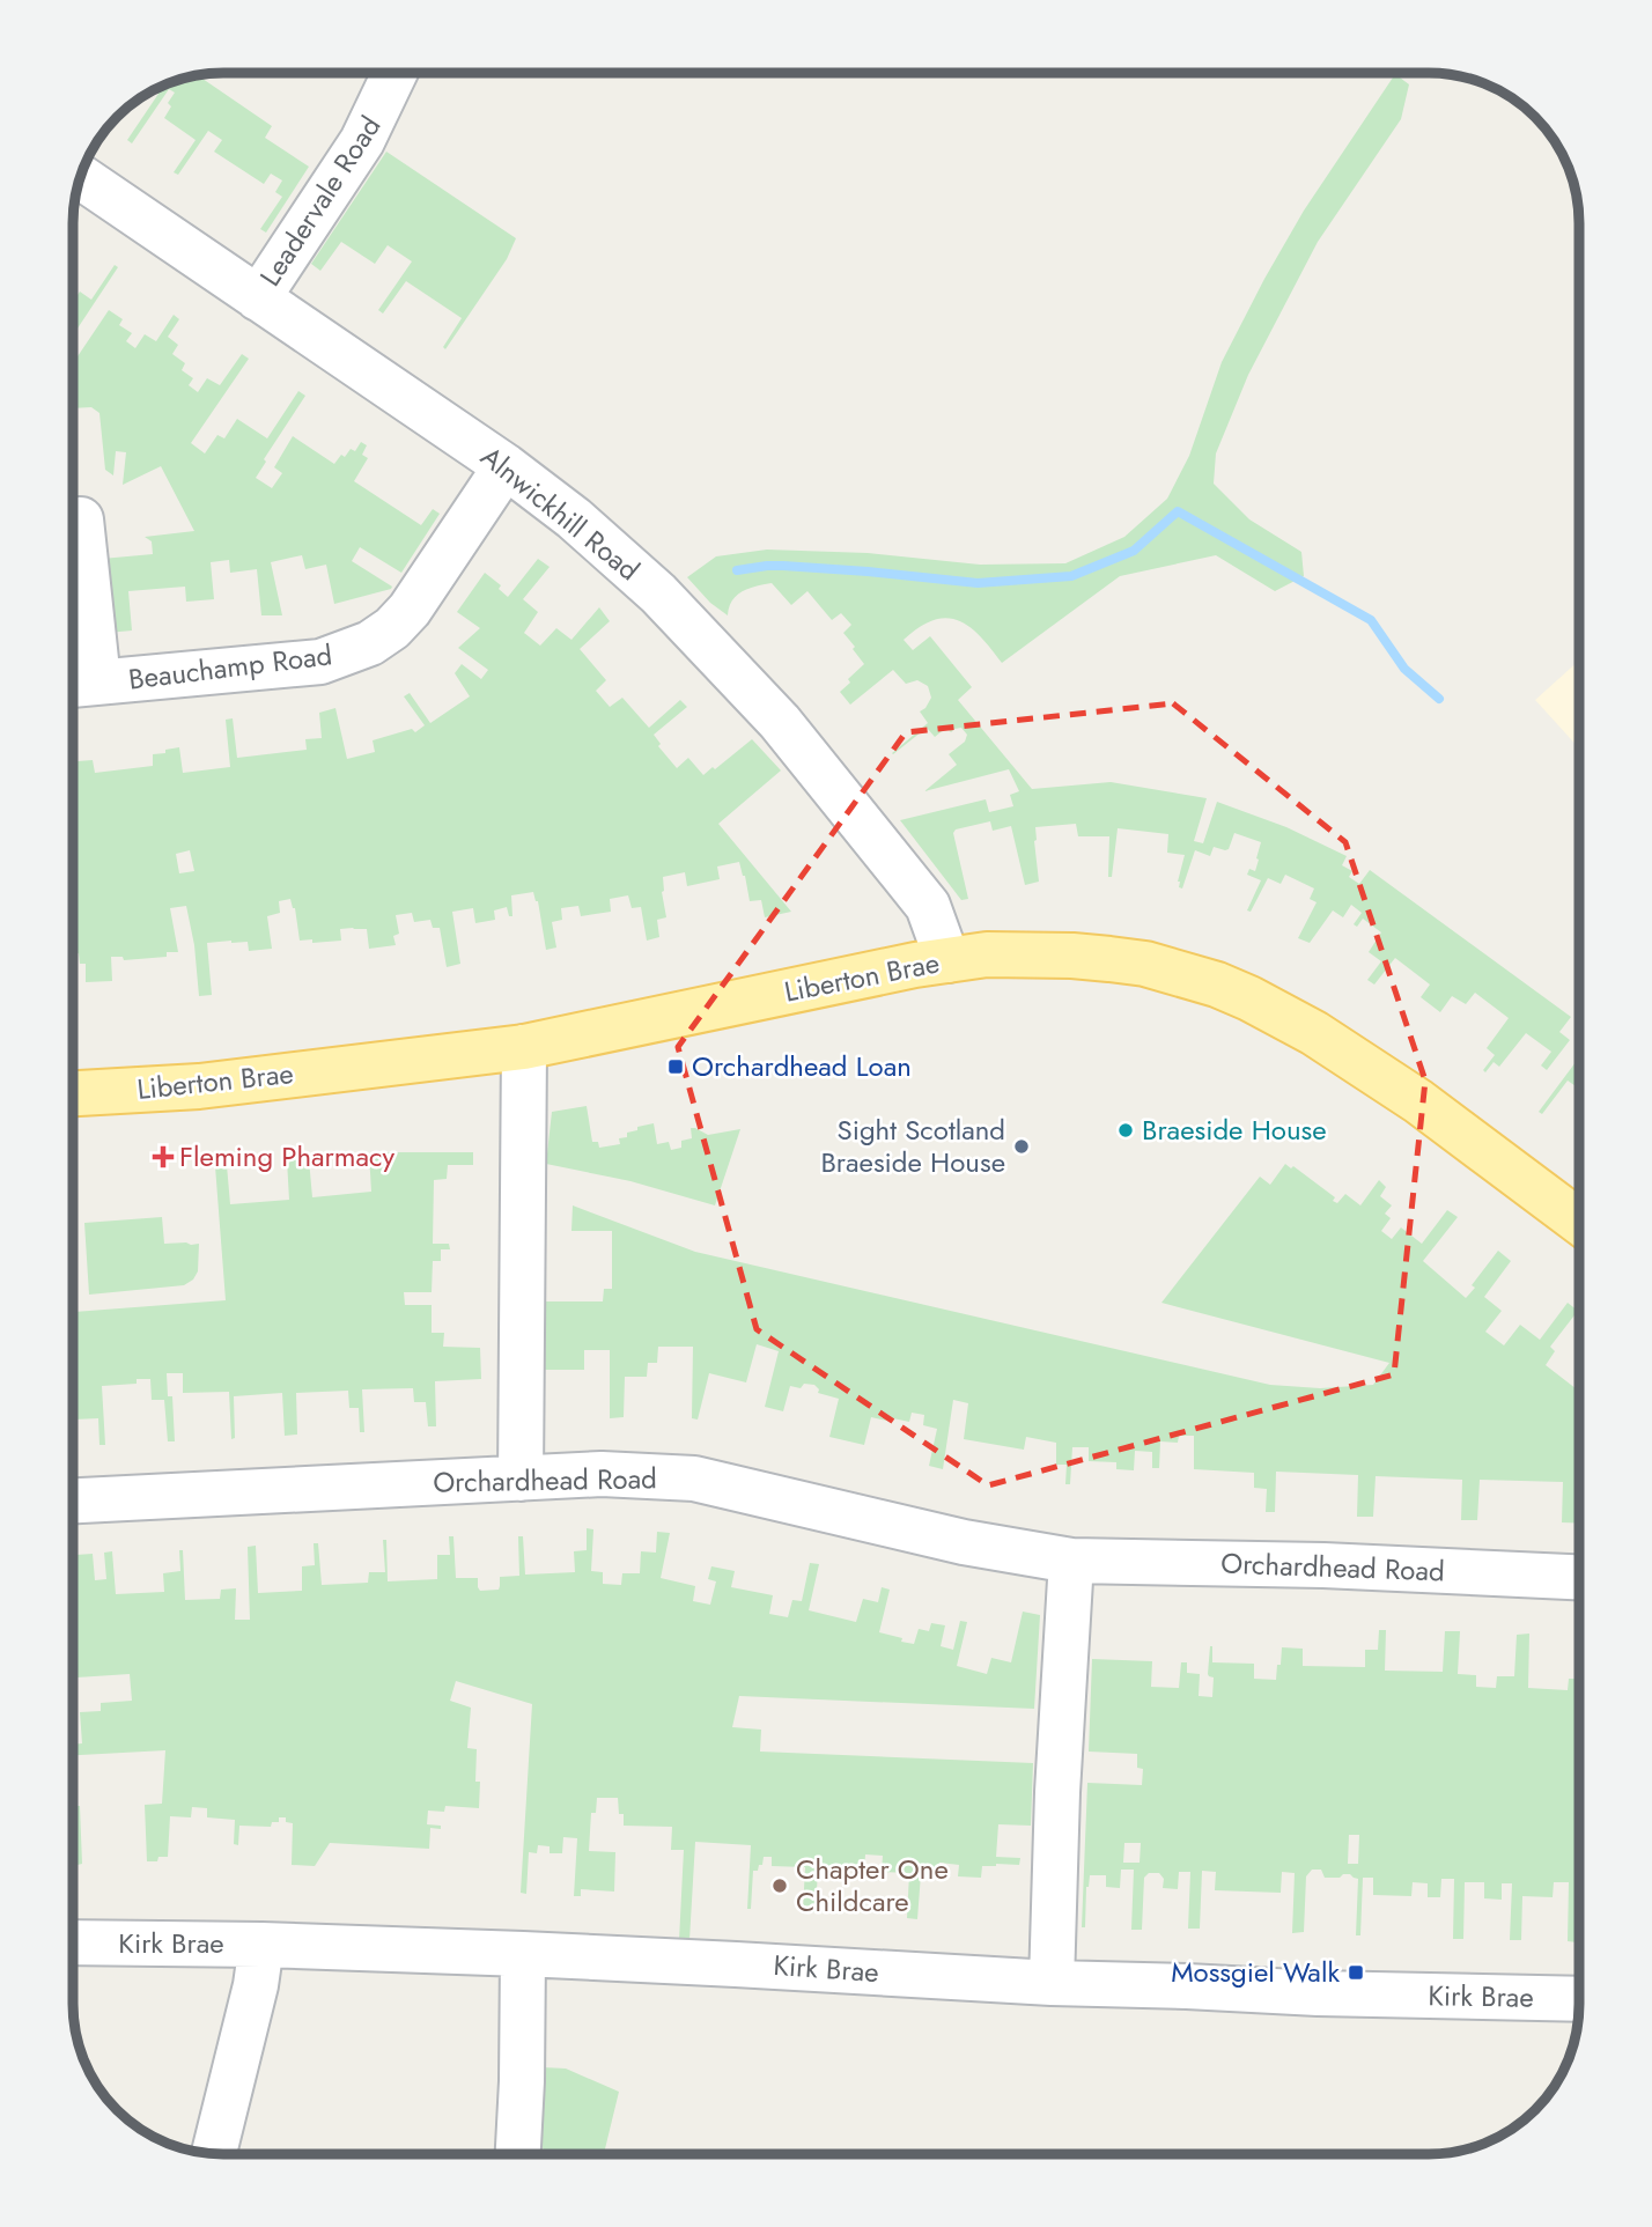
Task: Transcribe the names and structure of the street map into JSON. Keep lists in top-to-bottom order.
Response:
{
  "streets": {
    "main road": ["Liberton Brae"],
    "street": [
      "Leadervale Road",
      "Alnwickhill Road",
      "Beauchamp Road",
      "Orchardhead Road",
      "Kirk Brae"
    ]
  },
  "crossings": [
    ["Leadervale Road", "Alnwickhill Road"],
    ["Alnwickhill Road", "Beauchamp Road"],
    ["Alnwickhill Road", "Liberton Brae"]
  ],
  "places": {
    "transit": ["Orchardhead Loan", "Mossgiel Walk"],
    "other": ["Braeside House", "Sight Scotland Braeside House", "Chapter One Childcare"],
    "health": ["Fleming Pharmacy"]
  }
}
